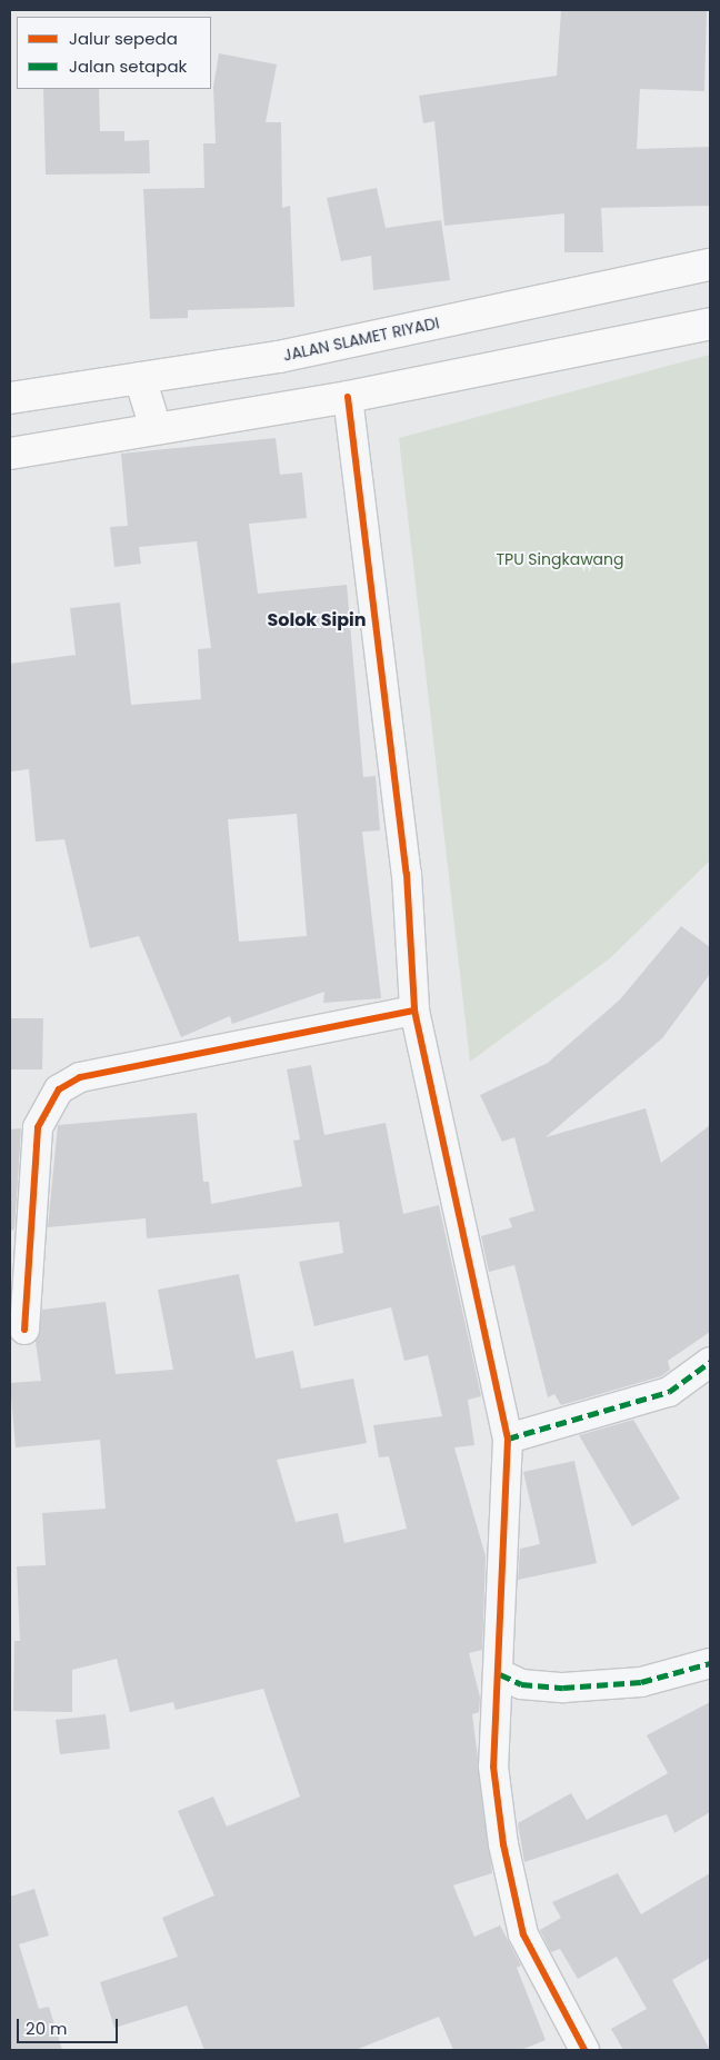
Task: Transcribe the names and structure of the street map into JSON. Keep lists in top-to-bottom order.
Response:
{
  "streets": {
    "main road": ["JALAN SLAMET RIYADI"]
  },
  "districts": ["Solok Sipin"],
  "parks": ["TPU Singkawang"],
  "legend": ["Jalur sepeda", "Jalan setapak"],
  "scale_bar": "20 m"
}
